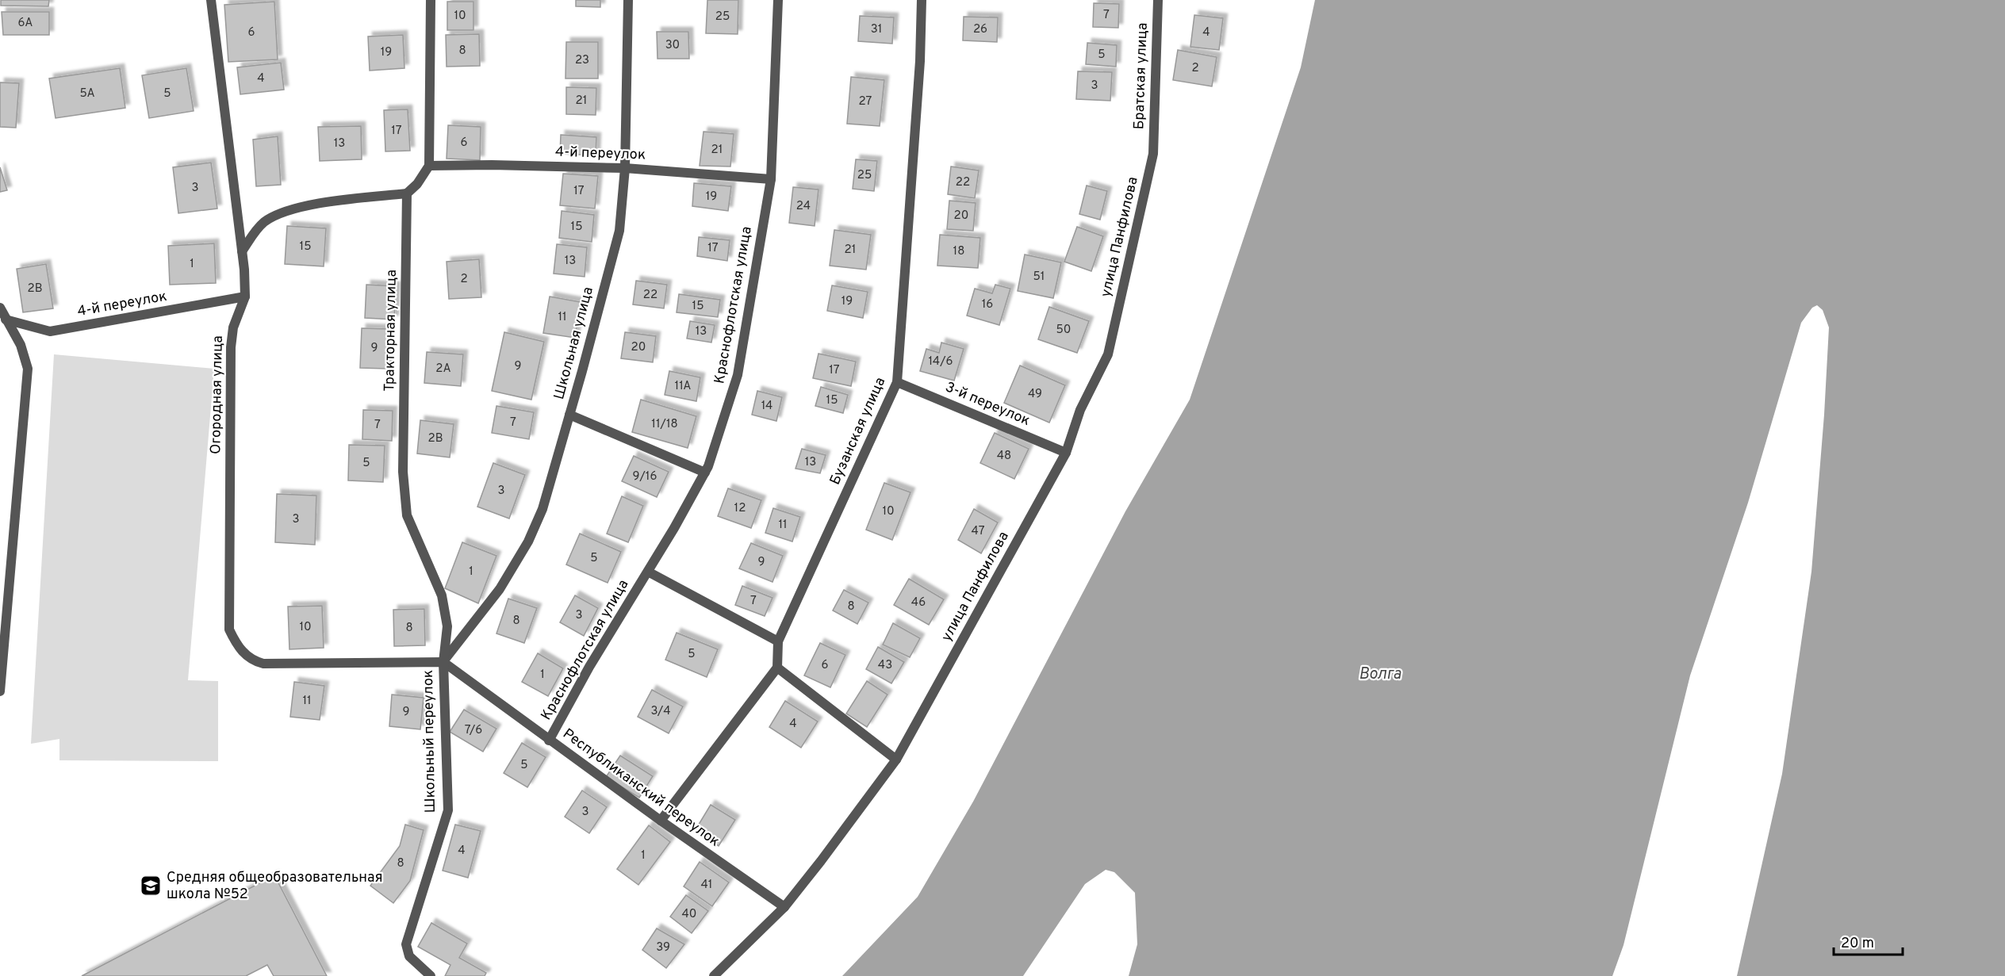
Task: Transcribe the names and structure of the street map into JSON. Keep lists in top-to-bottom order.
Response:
{
  "streets": {
    "street": [
      "Братская улица",
      "4-й переулок",
      "улица Панфилова",
      "Краснофлотская улица",
      "Тракторная улица",
      "Школьная улица",
      "Огородная улица",
      "3-й переулок",
      "Бузанская улица",
      "Школьный переулок",
      "Республиканский переулок"
    ]
  },
  "crossings": [
    ["Братская улица", "улица Панфилова"],
    ["4-й переулок", "Краснофлотская улица"],
    ["4-й переулок", "Школьная улица"],
    ["4-й переулок", "Огородная улица"],
    ["улица Панфилова", "3-й переулок"],
    ["улица Панфилова", "Республиканский переулок"],
    ["Краснофлотская улица", "Республиканский переулок"],
    ["Тракторная улица", "Школьная улица"],
    ["Тракторная улица", "Огородная улица"],
    ["Тракторная улица", "Школьный переулок"],
    ["Тракторная улица", "Республиканский переулок"],
    ["Школьная улица", "Огородная улица"],
    ["Школьная улица", "Школьный переулок"],
    ["Школьная улица", "Республиканский переулок"],
    ["Огородная улица", "Школьный переулок"],
    ["Огородная улица", "Республиканский переулок"],
    ["3-й переулок", "Бузанская улица"],
    ["Школьный переулок", "Республиканский переулок"]
  ],
  "water": ["Волга"],
  "places": {
    "school or university": ["Средняя общеобразовательная школа №52"]
  },
  "house_numbers": [
    "7",
    "10",
    "25",
    "6А",
    "31",
    "26",
    "6",
    "4",
    "30",
    "8",
    "19",
    "5",
    "23",
    "2",
    "4",
    "3",
    "5А",
    "5",
    "21",
    "27",
    "17",
    "6",
    "13",
    "21",
    "25",
    "22",
    "3",
    "17",
    "19",
    "24",
    "20",
    "15",
    "15",
    "17",
    "21",
    "18",
    "13",
    "1",
    "51",
    "2",
    "2В",
    "22",
    "19",
    "16",
    "15",
    "11",
    "50",
    "13",
    "20",
    "9",
    "14/6",
    "9",
    "2А",
    "17",
    "11А",
    "49",
    "15",
    "14",
    "7",
    "11/18",
    "7",
    "2В",
    "48",
    "13",
    "5",
    "9/16",
    "3",
    "12",
    "10",
    "3",
    "11",
    "47",
    "5",
    "9",
    "1",
    "7",
    "46",
    "8",
    "3",
    "8",
    "10",
    "8",
    "5",
    "6",
    "43",
    "1",
    "11",
    "3/4",
    "9",
    "4",
    "7/6",
    "5",
    "3",
    "4",
    "1",
    "8",
    "41",
    "40",
    "39"
  ],
  "scale_bar": "20 m"
}
